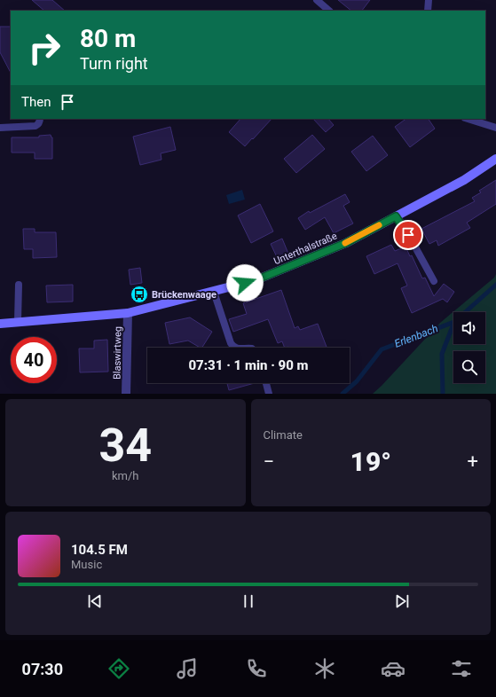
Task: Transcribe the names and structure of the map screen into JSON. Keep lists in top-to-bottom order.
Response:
{
  "streets": {
    "street": ["Unterthalstraße", "Blaswirtweg"]
  },
  "crossings": [
    ["Unterthalstraße", "Blaswirtweg"]
  ],
  "water": ["Erlenbach"],
  "places": {
    "bus stop": ["Brückenwaage"]
  },
  "page": {
    "turn": ["80 m", "Turn right"],
    "then": "Then",
    "limit": "40",
    "trip": "07:31 · 1 min · 90 m",
    "tile": [
      ["34", "km/h"],
      "Climate"
    ],
    "heat": ["−", "19°", "+"],
    "song": ["104.5 FM", "Music"],
    "tabs": "07:30"
  }
}
